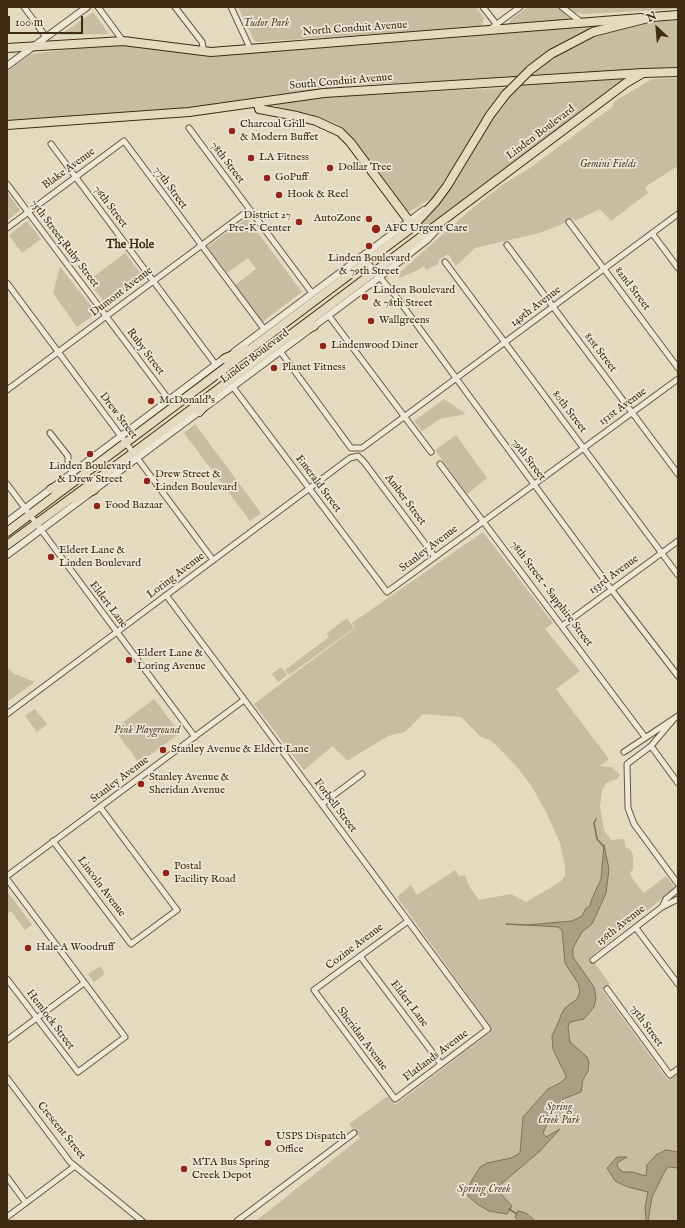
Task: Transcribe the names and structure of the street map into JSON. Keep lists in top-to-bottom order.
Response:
{
  "streets": {
    "main road": ["North Conduit Avenue", "South Conduit Avenue", "Linden Boulevard"],
    "street": [
      "78th Street",
      "Blake Avenue",
      "77th Street",
      "76th Street",
      "75th Street;Ruby Street",
      "82nd Street",
      "Dumont Avenue",
      "149th Avenue",
      "Ruby Street",
      "81st Street",
      "151st Avenue",
      "80th Street",
      "Drew Street",
      "79th Street",
      "Emerald Street",
      "Amber Street",
      "Stanley Avenue",
      "153rd Avenue",
      "Loring Avenue",
      "78th Street - Sapphire Street",
      "Eldert Lane",
      "Forbell Street",
      "Lincoln Avenue",
      "156th Avenue",
      "Cozine Avenue",
      "Hemlock Street",
      "75th Street",
      "Sheridan Avenue",
      "Flatlands Avenue",
      "Crescent Street"
    ]
  },
  "crossings": [
    ["North Conduit Avenue", "Linden Boulevard"],
    ["South Conduit Avenue", "Linden Boulevard"],
    ["Linden Boulevard", "Ruby Street"],
    ["Linden Boulevard", "Drew Street"],
    ["Linden Boulevard", "79th Street"],
    ["Linden Boulevard", "Emerald Street"],
    ["Linden Boulevard", "Eldert Lane"],
    ["78th Street", "Dumont Avenue"],
    ["Blake Avenue", "77th Street"],
    ["Blake Avenue", "76th Street"],
    ["Blake Avenue", "75th Street;Ruby Street"],
    ["77th Street", "Dumont Avenue"],
    ["76th Street", "Dumont Avenue"],
    ["75th Street;Ruby Street", "Dumont Avenue"],
    ["75th Street;Ruby Street", "Ruby Street"],
    ["82nd Street", "149th Avenue"],
    ["Dumont Avenue", "Ruby Street"],
    ["Dumont Avenue", "Drew Street"],
    ["149th Avenue", "81st Street"],
    ["149th Avenue", "80th Street"],
    ["149th Avenue", "79th Street"],
    ["81st Street", "151st Avenue"],
    ["151st Avenue", "80th Street"],
    ["151st Avenue", "79th Street"],
    ["151st Avenue", "Stanley Avenue"],
    ["151st Avenue", "78th Street - Sapphire Street"],
    ["80th Street", "153rd Avenue"],
    ["Drew Street", "Loring Avenue"],
    ["79th Street", "153rd Avenue"],
    ["Emerald Street", "Stanley Avenue"],
    ["Emerald Street", "Loring Avenue"],
    ["Amber Street", "Stanley Avenue"],
    ["Amber Street", "Loring Avenue"],
    ["Stanley Avenue", "78th Street - Sapphire Street"],
    ["Stanley Avenue", "Eldert Lane"],
    ["Stanley Avenue", "Forbell Street"],
    ["Stanley Avenue", "Lincoln Avenue"],
    ["153rd Avenue", "78th Street - Sapphire Street"],
    ["Loring Avenue", "Eldert Lane"],
    ["Loring Avenue", "Forbell Street"],
    ["Eldert Lane", "Cozine Avenue"],
    ["Eldert Lane", "Flatlands Avenue"],
    ["Forbell Street", "Cozine Avenue"],
    ["Forbell Street", "Flatlands Avenue"],
    ["Cozine Avenue", "Sheridan Avenue"],
    ["Sheridan Avenue", "Flatlands Avenue"]
  ],
  "districts": ["The Hole"],
  "water": ["Spring Creek"],
  "parks": [
    "Tudor Park",
    "Gemini Fields",
    "Pink Playground",
    "Spring Creek Park"
  ],
  "places": [
    "Charcoal Grill & Modern Buffet",
    "LA Fitness",
    "Dollar Tree",
    "GoPuff",
    "Hook & Reel",
    "AutoZone",
    "District 27 Pre-K Center",
    "AFC Urgent Care",
    "Linden Boulevard & 79th Street",
    "Linden Boulevard & 78th Street",
    "Wallgreens",
    "Lindenwood Diner",
    "Planet Fitness",
    "McDonald's",
    "Linden Boulevard & Drew Street",
    "Drew Street & Linden Boulevard",
    "Food Bazaar",
    "Eldert Lane & Linden Boulevard",
    "Eldert Lane & Loring Avenue",
    "Stanley Avenue & Eldert Lane",
    "Stanley Avenue & Sheridan Avenue",
    "Postal Facility Road",
    "Hale A Woodruff",
    "USPS Dispatch Office",
    "MTA Bus Spring Creek Depot"
  ],
  "scale_bar": "100 m",
  "north": "top left"
}
